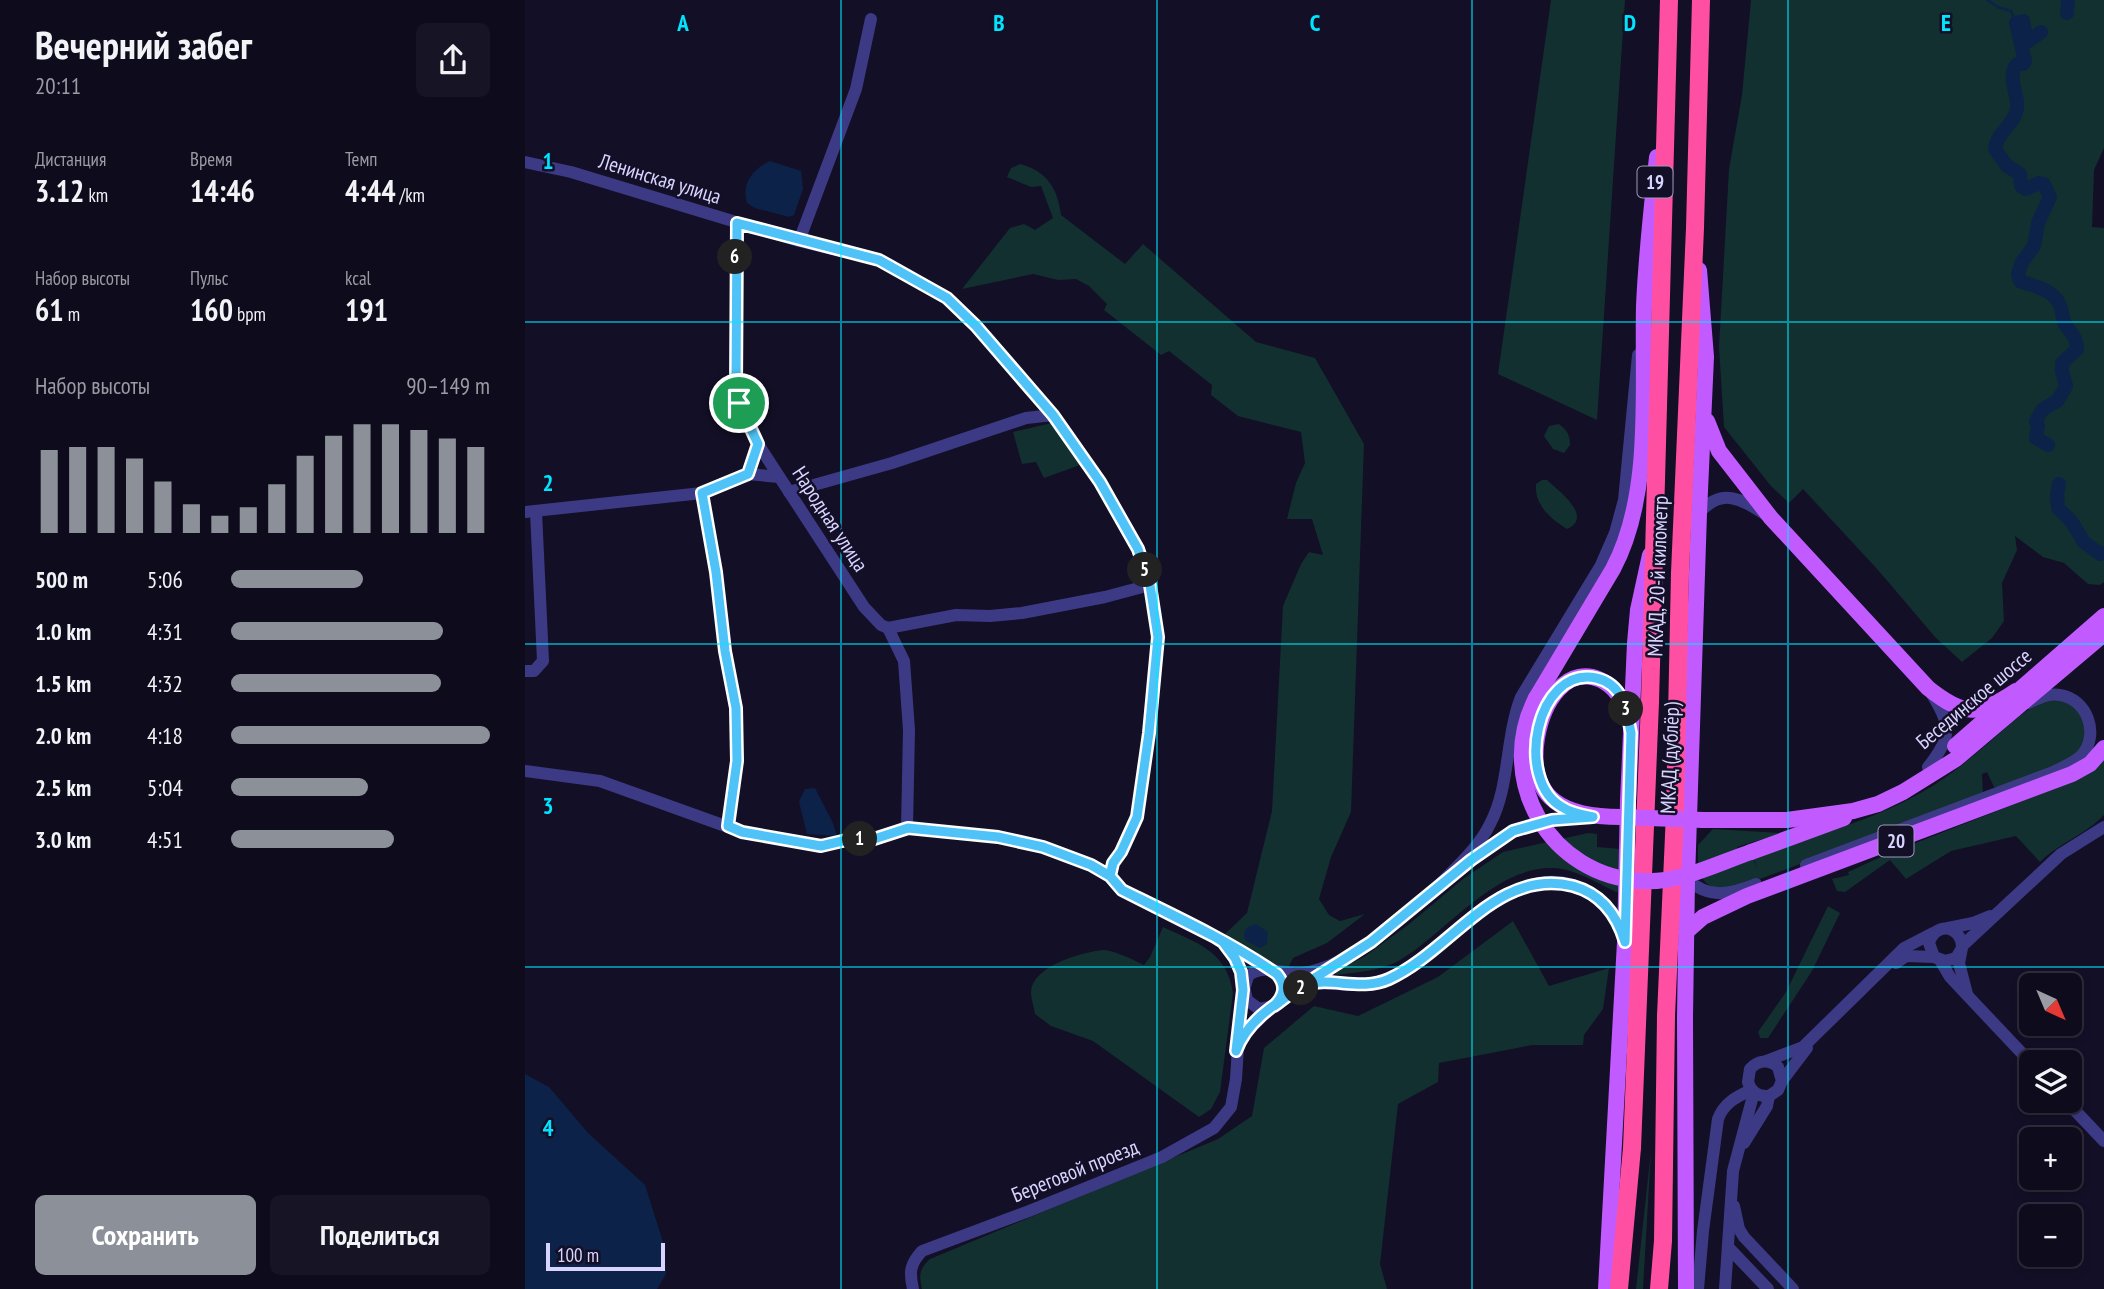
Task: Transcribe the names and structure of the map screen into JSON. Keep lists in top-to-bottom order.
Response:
{
  "streets": {
    "highway": ["МКАД, 20-й километр"],
    "main road": [
      "19",
      "Бесединское шоссе",
      "МКАД (дублёр)",
      "20"
    ],
    "street": ["Ленинская улица", "Народная улица", "Береговой проезд"]
  },
  "crossings": [
    ["Ленинская улица", "Народная улица"],
    ["19", "МКАД, 20-й километр"],
    ["19", "Бесединское шоссе"],
    ["19", "20"],
    ["МКАД, 20-й километр", "МКАД (дублёр)"],
    ["Бесединское шоссе", "20"],
    ["Бесединское шоссе", "Береговой проезд"],
    ["МКАД (дублёр)", "20"]
  ],
  "scale_bar": "100 m",
  "north": "bottom right",
  "page": {
    "heading": ["Вечерний забег", "20:11"],
    "stats": [
      ["Дистанция", "3.12 km"],
      ["Время", "14:46"],
      ["Темп", "4:44 /km"],
      ["Набор высоты", "61 m"],
      ["Пульс", "160 bpm"],
      ["kcal", "191"]
    ],
    "pins": [
      "6",
      "5",
      "3",
      "1",
      "2"
    ],
    "chart": ["Набор высоты", "90–149 m"],
    "list": [
      {
        "name": "500 m",
        "note": "5:06"
      },
      {
        "name": "1.0 km",
        "note": "4:31"
      },
      {
        "name": "1.5 km",
        "note": "4:32"
      },
      {
        "name": "2.0 km",
        "note": "4:18"
      },
      {
        "name": "2.5 km",
        "note": "5:04"
      },
      {
        "name": "3.0 km",
        "note": "4:51"
      }
    ],
    "map_buttons": ["+", "−"],
    "buttons": ["Сохранить", "Поделиться"],
    "scale": "100 m"
  },
  "grid": {
    "columns": [
      "A",
      "B",
      "C",
      "D",
      "E"
    ],
    "rows": [
      "1",
      "2",
      "3",
      "4"
    ]
  }
}
